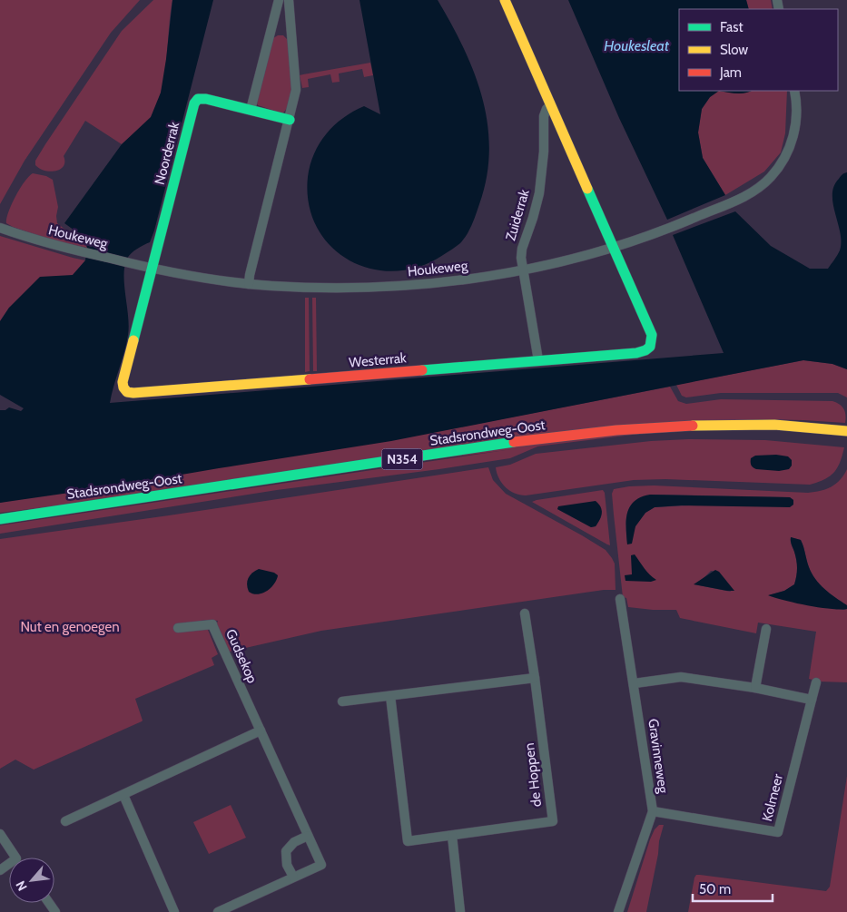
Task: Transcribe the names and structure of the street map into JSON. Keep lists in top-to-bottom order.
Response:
{
  "streets": {
    "street": [
      "Noorderrak",
      "Zuiderrak",
      "Houkeweg",
      "Westerrak",
      "Stadsrondweg-Oost",
      "N354",
      "Gudsekop",
      "Gravinneweg",
      "de Hoppen",
      "Kolmeer"
    ]
  },
  "crossings": [
    ["Noorderrak", "Houkeweg"],
    ["Noorderrak", "Westerrak"],
    ["Zuiderrak", "Houkeweg"],
    ["Zuiderrak", "Westerrak"],
    ["Houkeweg", "Westerrak"],
    ["Gravinneweg", "Kolmeer"]
  ],
  "water": ["Houkesleat"],
  "parks": ["Nut en genoegen"],
  "legend": ["Fast", "Slow", "Jam"],
  "scale_bar": "50 m",
  "north": "bottom left"
}
